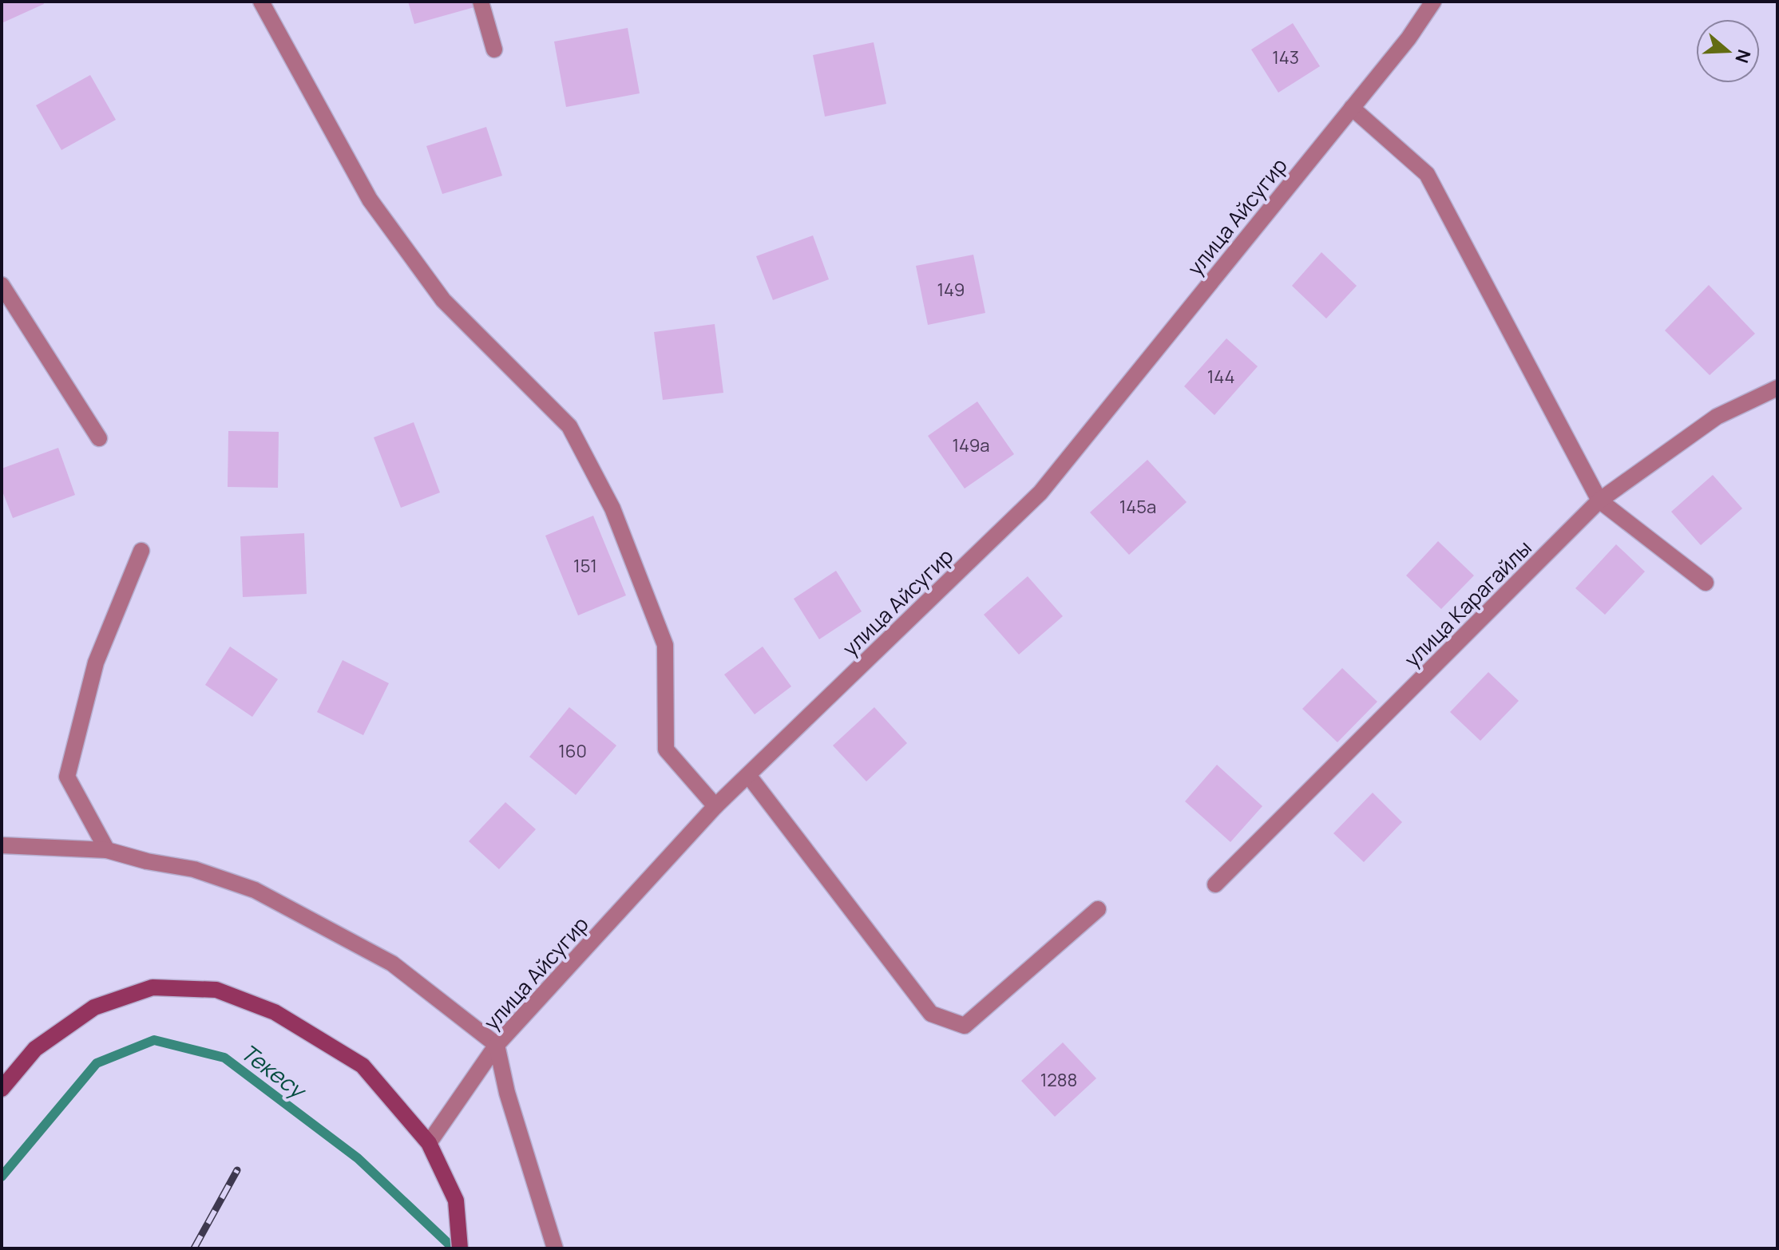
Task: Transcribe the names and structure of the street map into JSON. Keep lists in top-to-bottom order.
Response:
{
  "streets": {
    "street": ["улица Айсугир", "улица Карагайлы"]
  },
  "water": ["Текесу"],
  "house_numbers": [
    "143",
    "149",
    "144",
    "149а",
    "145а",
    "151",
    "160",
    "1288"
  ],
  "north": "right"
}
